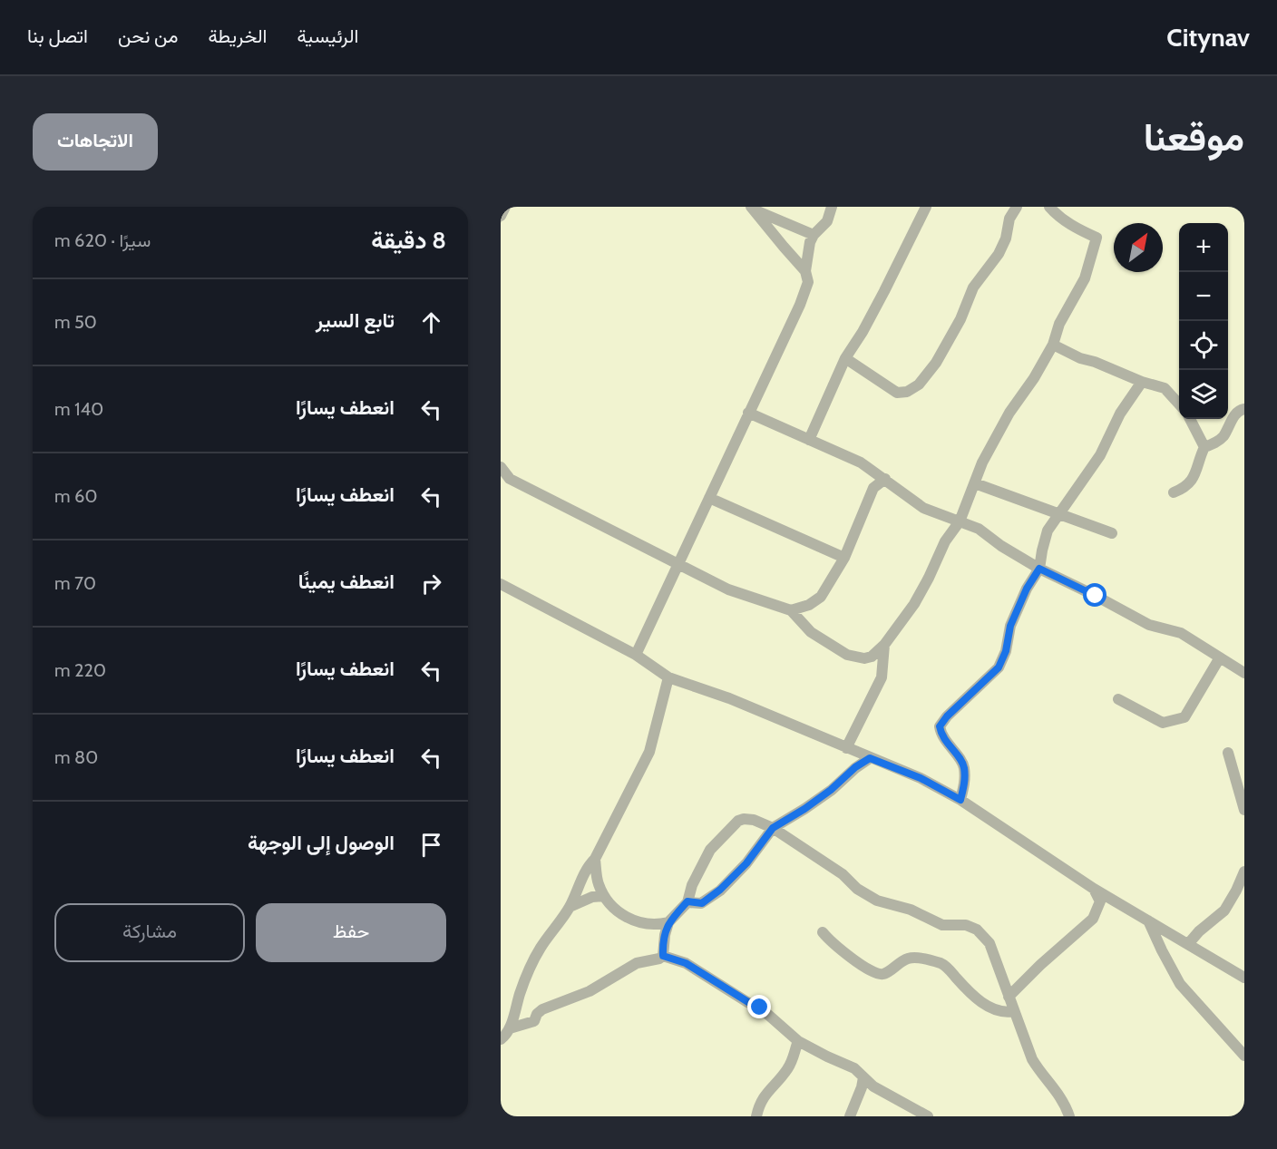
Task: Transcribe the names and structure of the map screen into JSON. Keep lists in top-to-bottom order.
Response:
{
  "north": "top right",
  "page": {
    "header": "Citynav",
    "nav": [
      "الرئيسية",
      "الخريطة",
      "من نحن",
      "اتصل بنا"
    ],
    "title": "موقعنا",
    "buttons": [
      "الاتجاهات",
      ["حفظ", "مشاركة"]
    ],
    "heading": ["8 دقيقة", "سيرًا · 620 m"],
    "map_buttons": ["+", "−"],
    "list": [
      ["تابع السير", "50 m"],
      ["انعطف يسارًا", "140 m"],
      ["انعطف يسارًا", "60 m"],
      ["انعطف يمينًا", "70 m"],
      ["انعطف يسارًا", "220 m"],
      ["انعطف يسارًا", "80 m"],
      "الوصول إلى الوجهة"
    ]
  }
}
